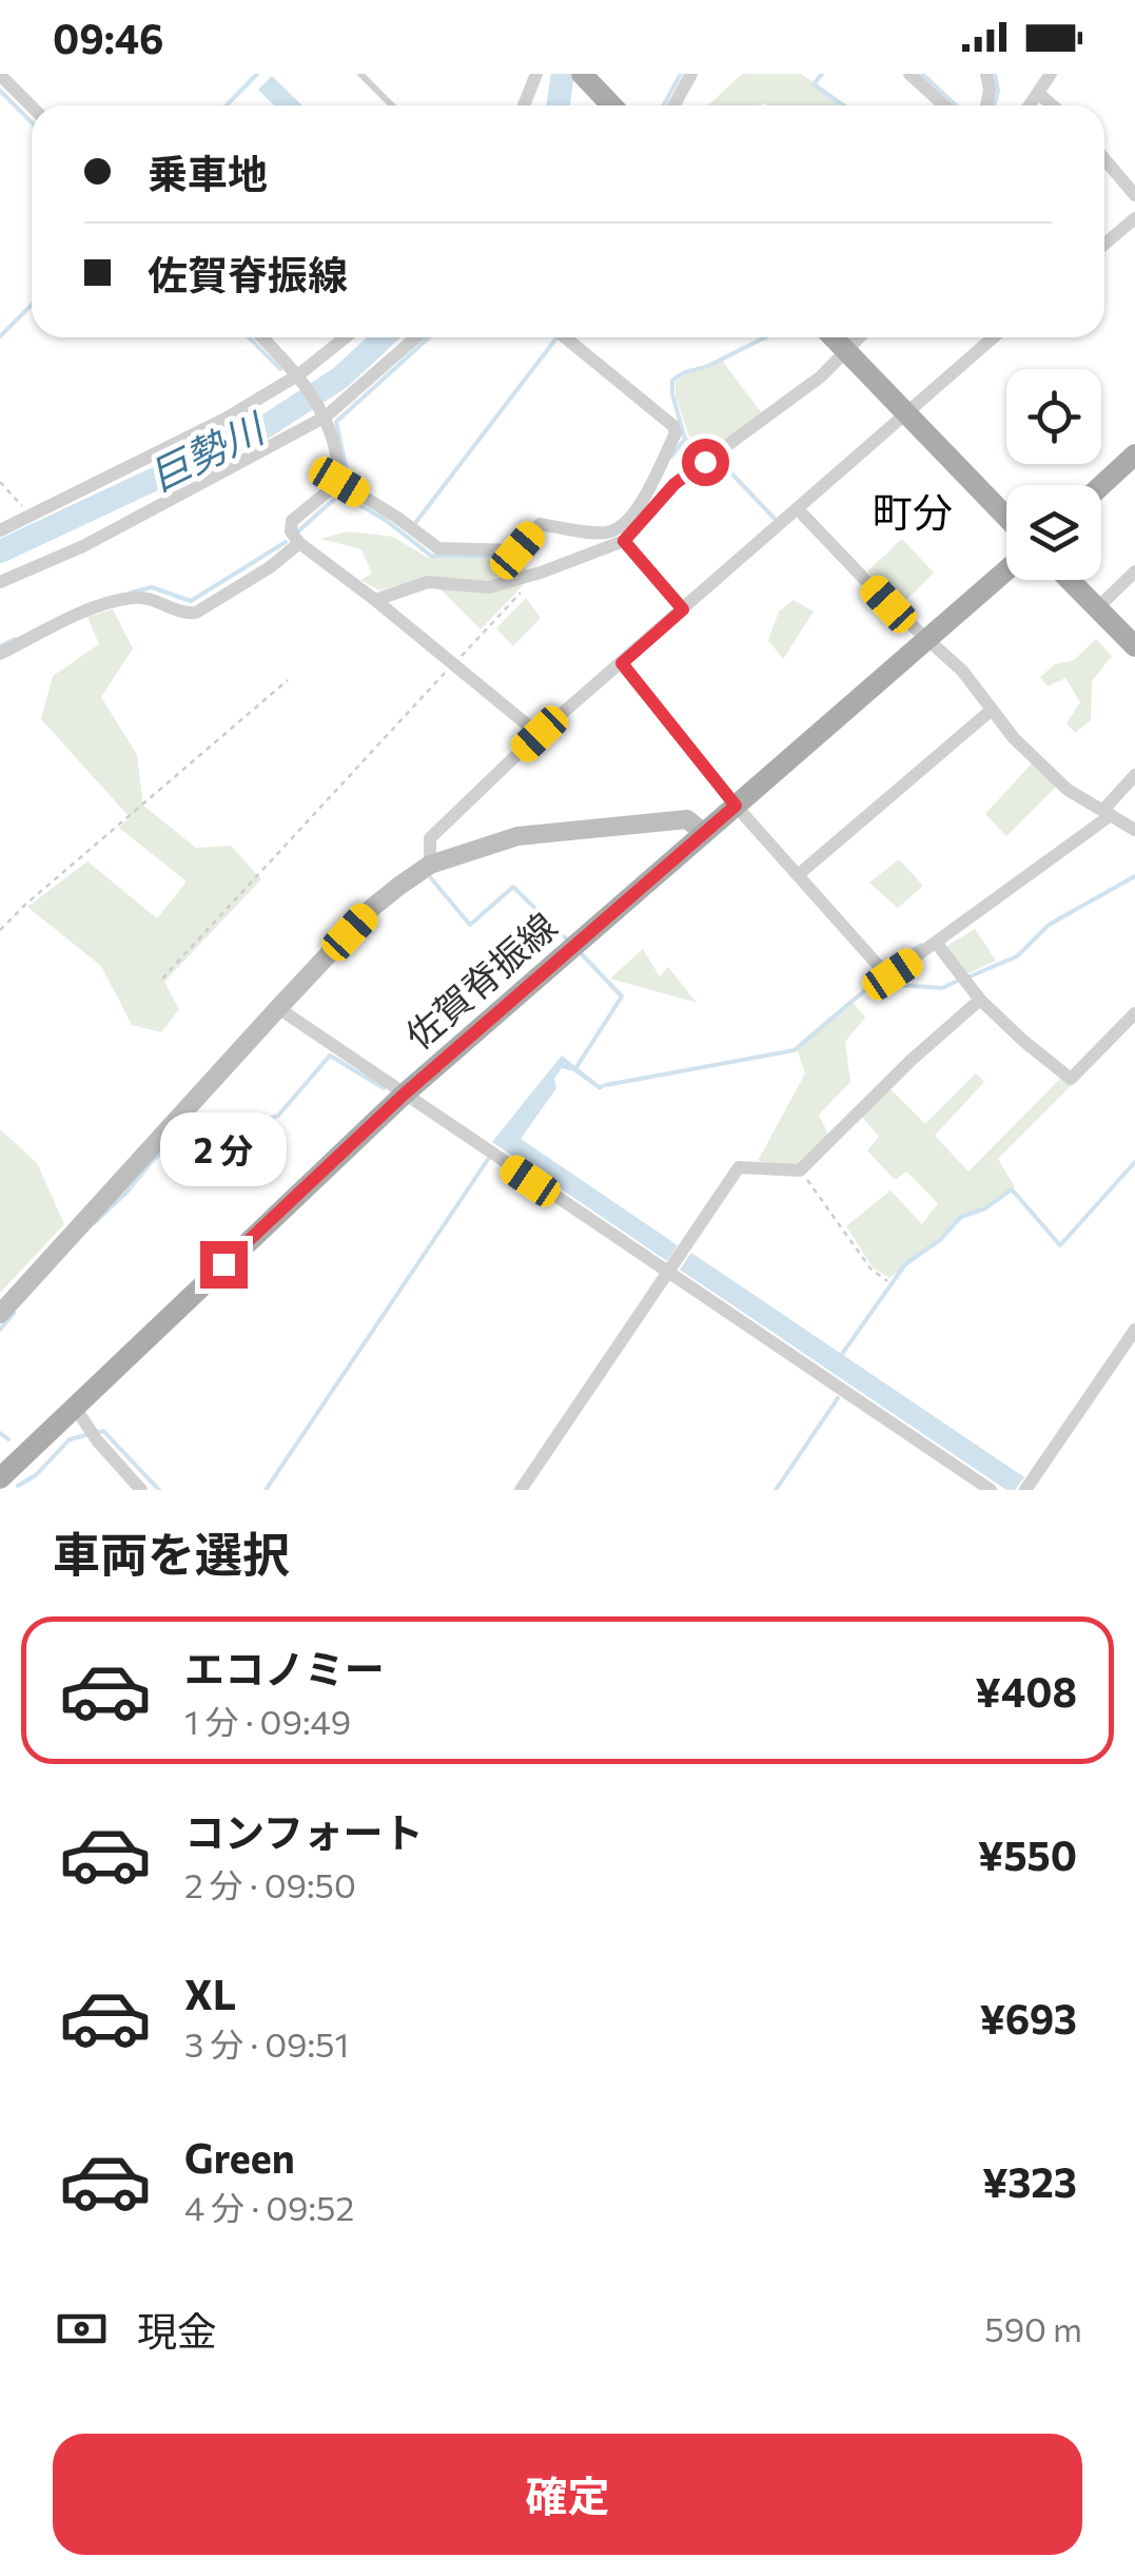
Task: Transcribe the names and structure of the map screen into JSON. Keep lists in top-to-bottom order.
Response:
{
  "streets": {
    "main road": ["佐賀脊振線"]
  },
  "districts": ["町分"],
  "water": ["巨勢川"],
  "page": {
    "status": "09:46",
    "banner": ["乗車地", "佐賀脊振線"],
    "bubble": "2 分",
    "heading": "車両を選択",
    "list": [
      {
        "name": "エコノミー",
        "note": "1 分 · 09:49",
        "value": "¥408"
      },
      {
        "name": "コンフォート",
        "note": "2 分 · 09:50",
        "value": "¥550"
      },
      {
        "name": "XL",
        "note": "3 分 · 09:51",
        "value": "¥693"
      },
      {
        "name": "Green",
        "note": "4 分 · 09:52",
        "value": "¥323"
      }
    ],
    "pay": ["現金", "590 m"],
    "buttons": "確定"
  }
}
